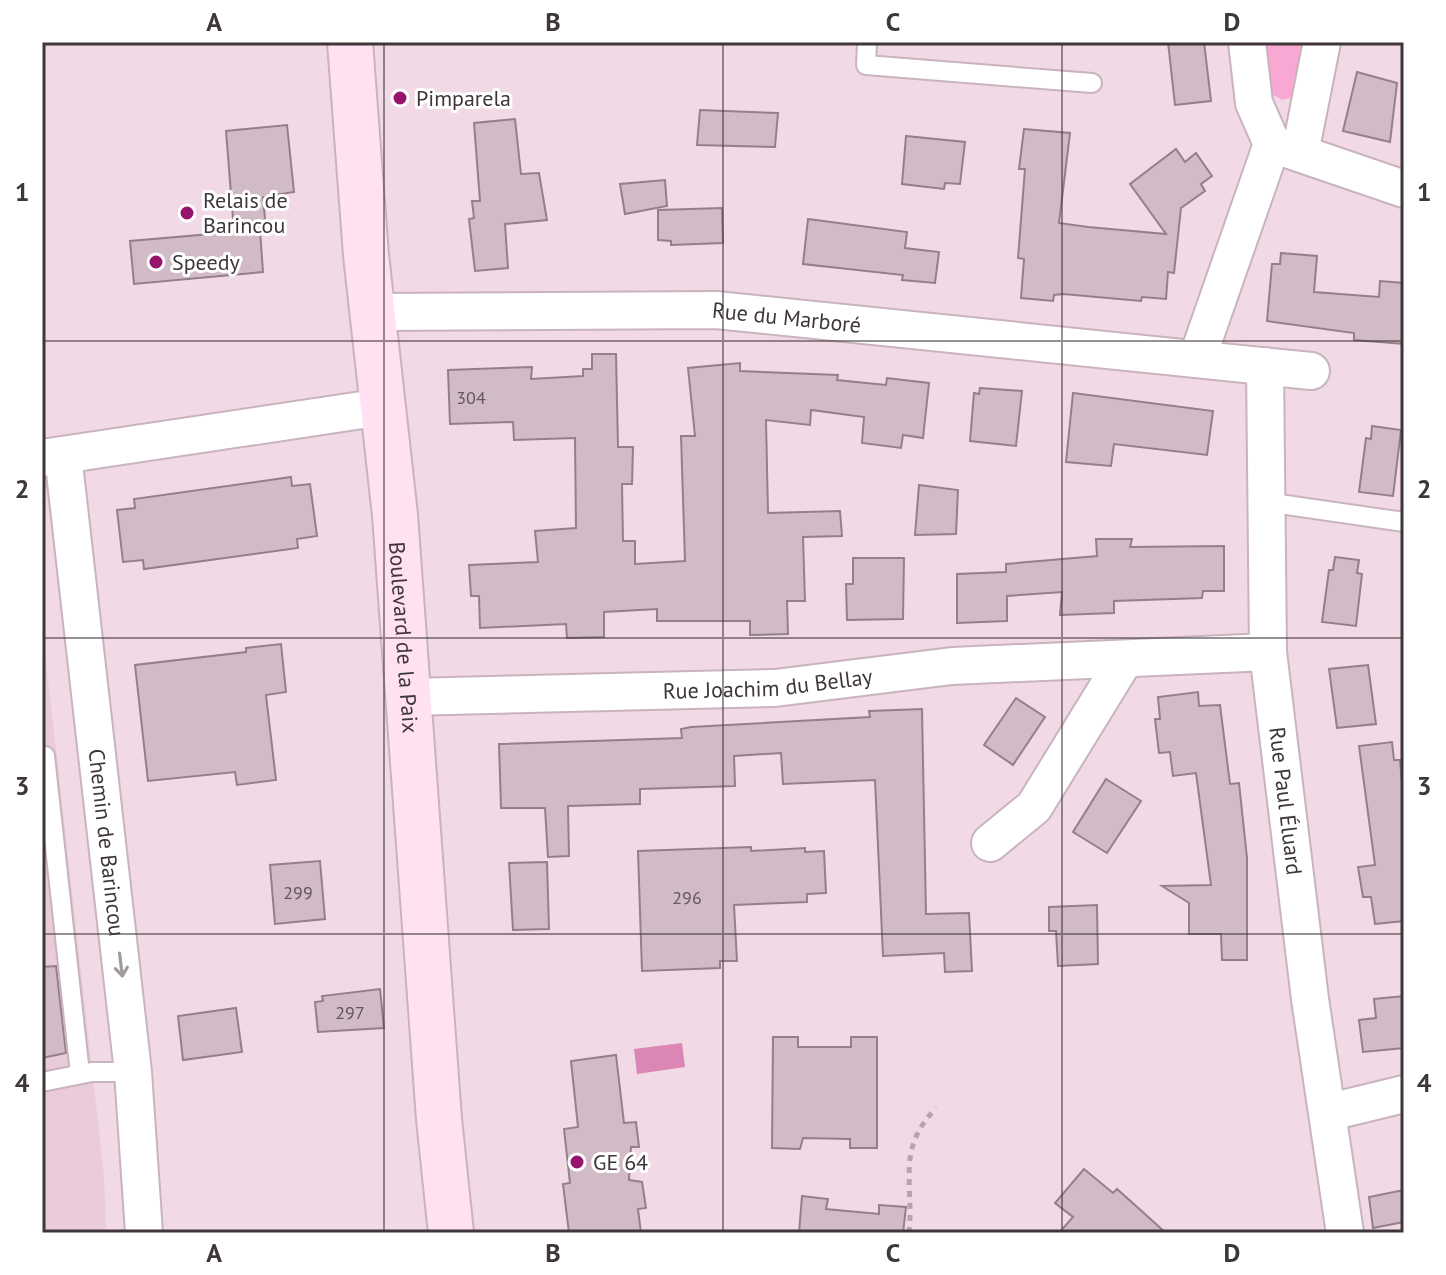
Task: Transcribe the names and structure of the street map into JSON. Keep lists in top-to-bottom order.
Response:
{
  "streets": {
    "main road": ["Boulevard de la Paix"],
    "street": [
      "Rue du Marboré",
      "Rue Joachim du Bellay",
      "Rue Paul Éluard",
      "Chemin de Barincou"
    ]
  },
  "crossings": [
    ["Rue du Marboré", "Boulevard de la Paix"],
    ["Rue du Marboré", "Rue Paul Éluard"],
    ["Boulevard de la Paix", "Rue Joachim du Bellay"],
    ["Rue Joachim du Bellay", "Rue Paul Éluard"]
  ],
  "one_way": ["Chemin de Barincou"],
  "places": [
    "Pimparela",
    "Relais de Barincou",
    "Speedy",
    "GE 64"
  ],
  "house_numbers": [
    "304",
    "299",
    "296",
    "297"
  ],
  "grid": {
    "columns": [
      "A",
      "B",
      "C",
      "D"
    ],
    "rows": [
      "1",
      "2",
      "3",
      "4"
    ]
  }
}
